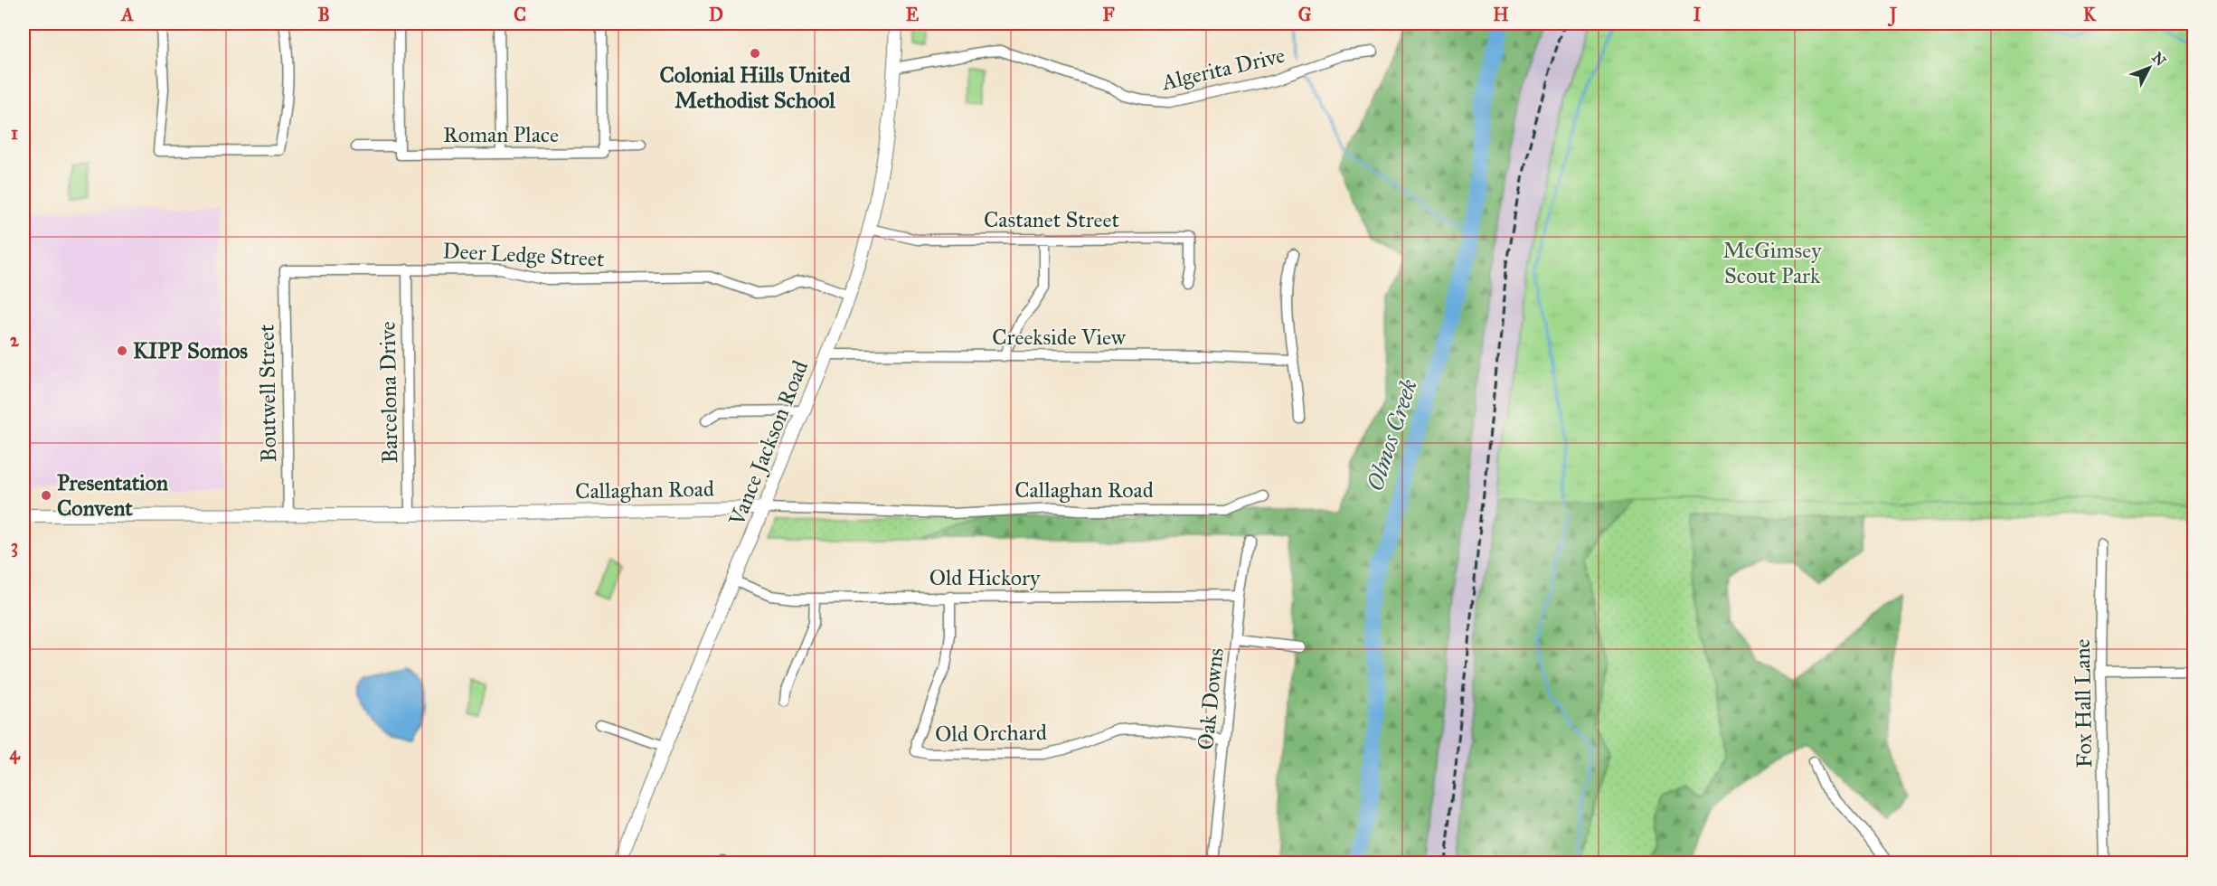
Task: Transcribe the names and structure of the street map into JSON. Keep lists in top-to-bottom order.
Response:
{
  "streets": {
    "main road": ["Vance Jackson Road", "Callaghan Road"],
    "street": [
      "Algerita Drive",
      "Roman Place",
      "Castanet Street",
      "Deer Ledge Street",
      "Creekside View",
      "Barcelona Drive",
      "Boutwell Street",
      "Old Hickory",
      "Oak Downs",
      "Fox Hall Lane",
      "Old Orchard"
    ]
  },
  "crossings": [
    ["Algerita Drive", "Vance Jackson Road"],
    ["Castanet Street", "Vance Jackson Road"],
    ["Deer Ledge Street", "Barcelona Drive"],
    ["Deer Ledge Street", "Boutwell Street"],
    ["Deer Ledge Street", "Vance Jackson Road"],
    ["Creekside View", "Vance Jackson Road"],
    ["Barcelona Drive", "Callaghan Road"],
    ["Boutwell Street", "Callaghan Road"],
    ["Vance Jackson Road", "Callaghan Road"],
    ["Vance Jackson Road", "Old Hickory"],
    ["Old Hickory", "Oak Downs"],
    ["Old Hickory", "Old Orchard"],
    ["Oak Downs", "Old Orchard"]
  ],
  "water": ["Olmos Creek"],
  "parks": ["McGimsey Scout Park"],
  "places": ["Colonial Hills United Methodist School", "KIPP Somos", "Presentation Convent"],
  "north": "top right",
  "grid": {
    "columns": [
      "A",
      "B",
      "C",
      "D",
      "E",
      "F",
      "G",
      "H",
      "I",
      "J",
      "K"
    ],
    "rows": [
      "1",
      "2",
      "3",
      "4"
    ]
  }
}
